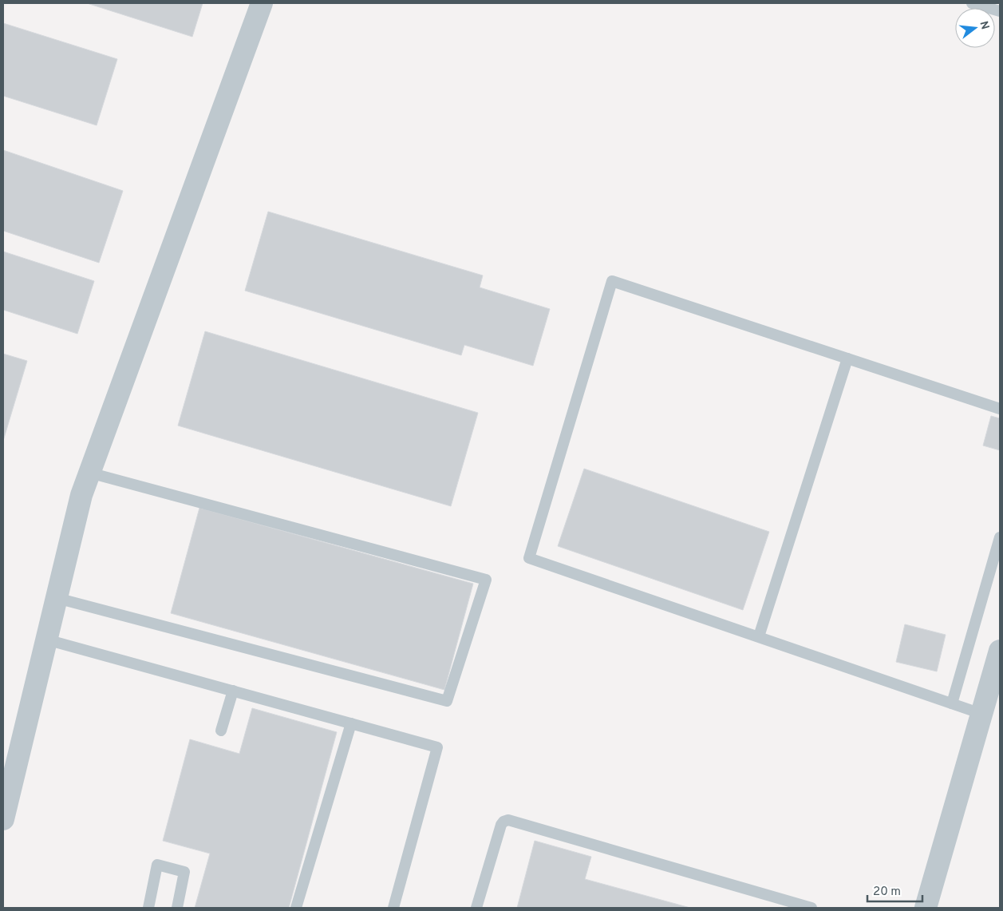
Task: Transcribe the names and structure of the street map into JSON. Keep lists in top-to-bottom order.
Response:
{
  "scale_bar": "20 m",
  "north": "right"
}
